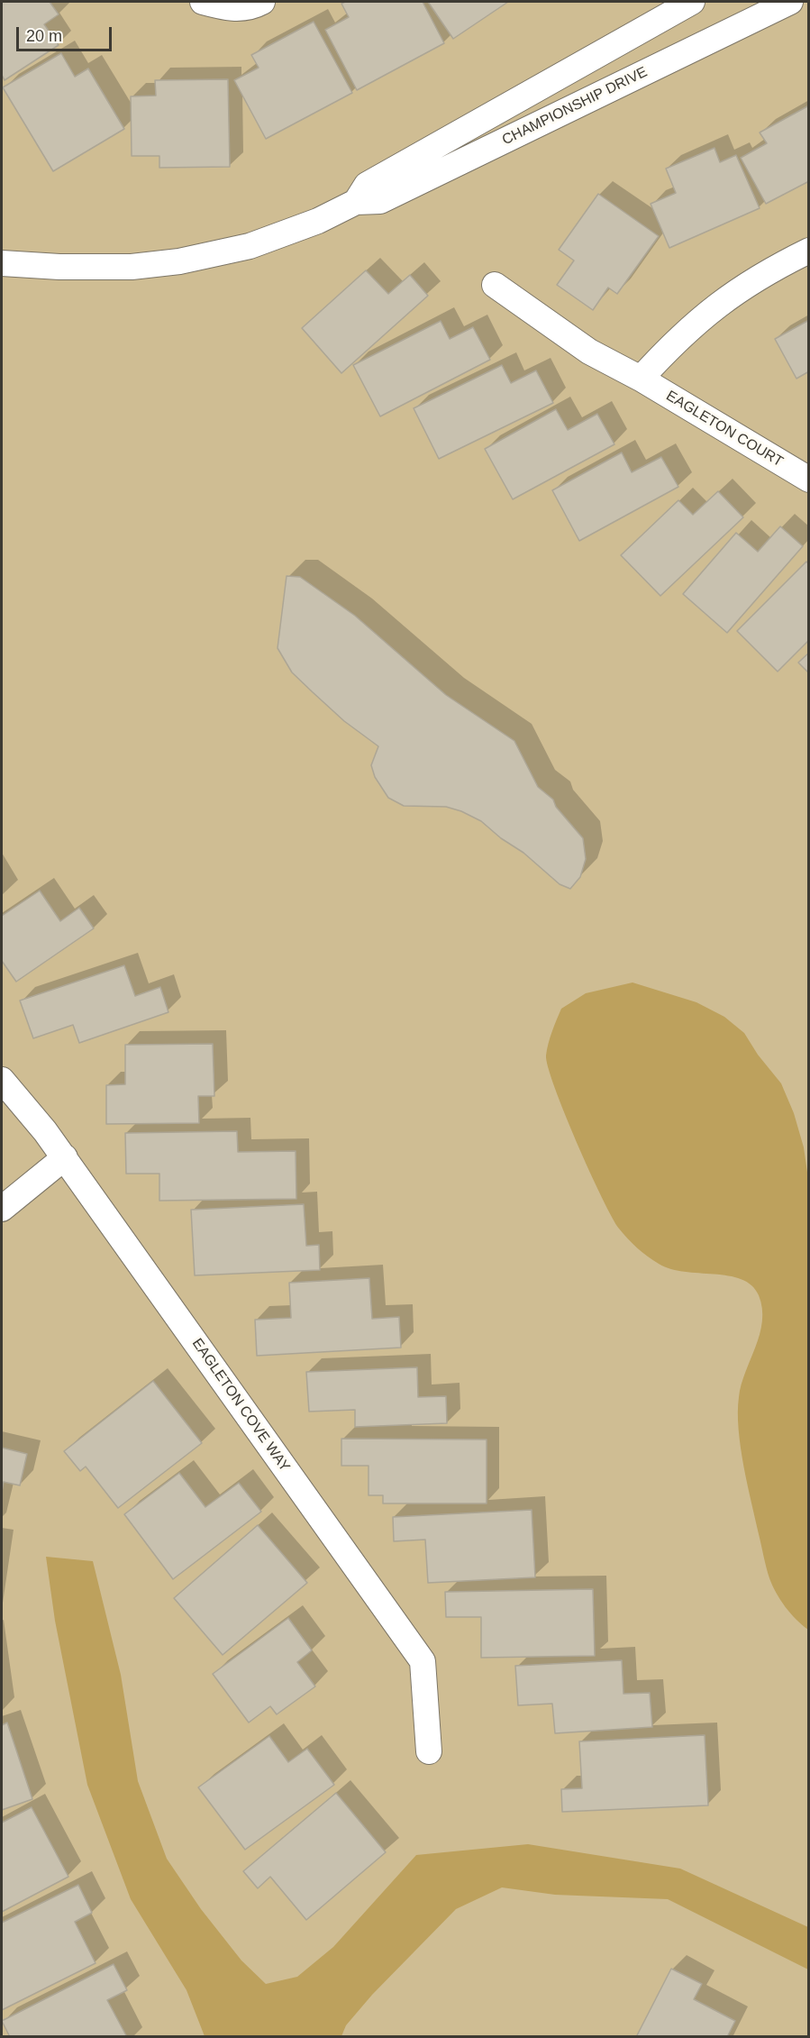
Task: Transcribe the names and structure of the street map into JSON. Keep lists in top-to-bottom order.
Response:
{
  "streets": {
    "street": ["CHAMPIONSHIP DRIVE", "EAGLETON COURT", "EAGLETON COVE WAY"]
  },
  "scale_bar": "20 m"
}
